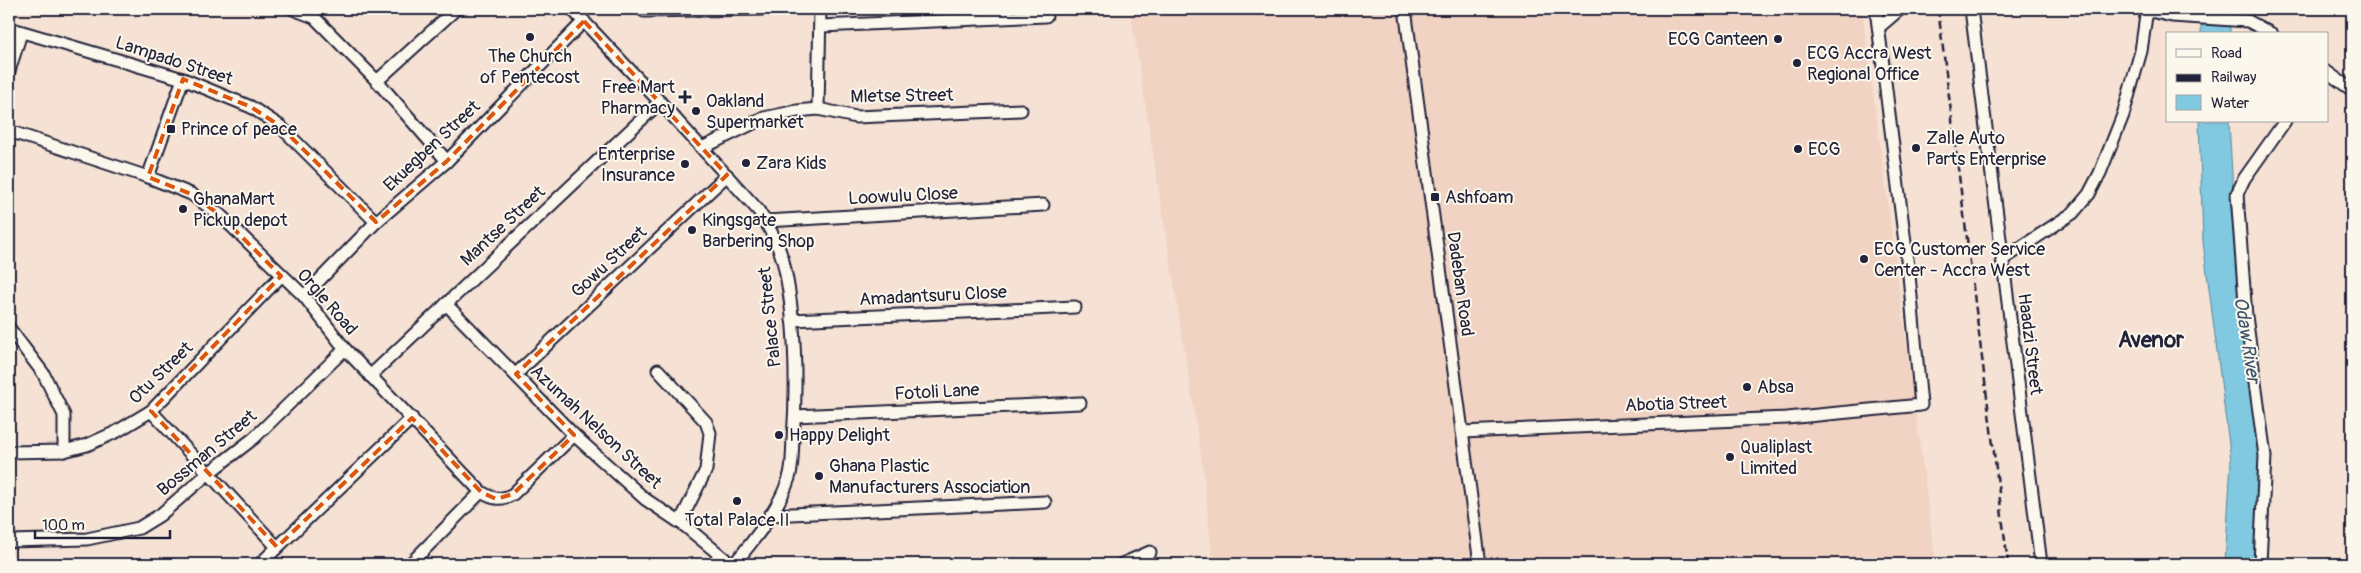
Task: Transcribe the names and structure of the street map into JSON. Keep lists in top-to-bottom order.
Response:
{
  "streets": {
    "street": [
      "Lampado Street",
      "Mletse Street",
      "Ekuegben Street",
      "Loowulu Close",
      "Mantse Street",
      "Gowu Street",
      "Dadeban Road",
      "Amadantsuru Close",
      "Orgle Road",
      "Palace Street",
      "Haadzi Street",
      "Otu Street",
      "Fotoli Lane",
      "Abotia Street",
      "Azumah Nelson Street",
      "Bossman Street"
    ]
  },
  "crossings": [
    ["Lampado Street", "Ekuegben Street"],
    ["Mletse Street", "Palace Street"],
    ["Ekuegben Street", "Orgle Road"],
    ["Ekuegben Street", "Palace Street"],
    ["Loowulu Close", "Palace Street"],
    ["Mantse Street", "Orgle Road"],
    ["Mantse Street", "Palace Street"],
    ["Mantse Street", "Azumah Nelson Street"],
    ["Gowu Street", "Palace Street"],
    ["Gowu Street", "Azumah Nelson Street"],
    ["Dadeban Road", "Abotia Street"],
    ["Amadantsuru Close", "Palace Street"],
    ["Orgle Road", "Otu Street"],
    ["Orgle Road", "Bossman Street"],
    ["Palace Street", "Fotoli Lane"],
    ["Palace Street", "Azumah Nelson Street"]
  ],
  "districts": ["Avenor"],
  "water": ["Odaw River"],
  "places": {
    "other": [
      "The Church of Pentecost",
      "ECG Canteen",
      "ECG Accra West Regional Office",
      "Oakland Supermarket",
      "Zalle Auto Parts Enterprise",
      "ECG",
      "Zara Kids",
      "Enterprise Insurance",
      "GhanaMart Pickup depot",
      "Kingsgate Barbering Shop",
      "ECG Customer Service Center - Accra West",
      "Absa",
      "Happy Delight",
      "Qualiplast Limited",
      "Ghana Plastic Manufacturers Association",
      "Total Palace II"
    ],
    "health": ["Free Mart Pharmacy"],
    "transit": ["Prince of peace", "Ashfoam"]
  },
  "legend": ["Road", "Railway", "Water"],
  "scale_bar": "100 m"
}
